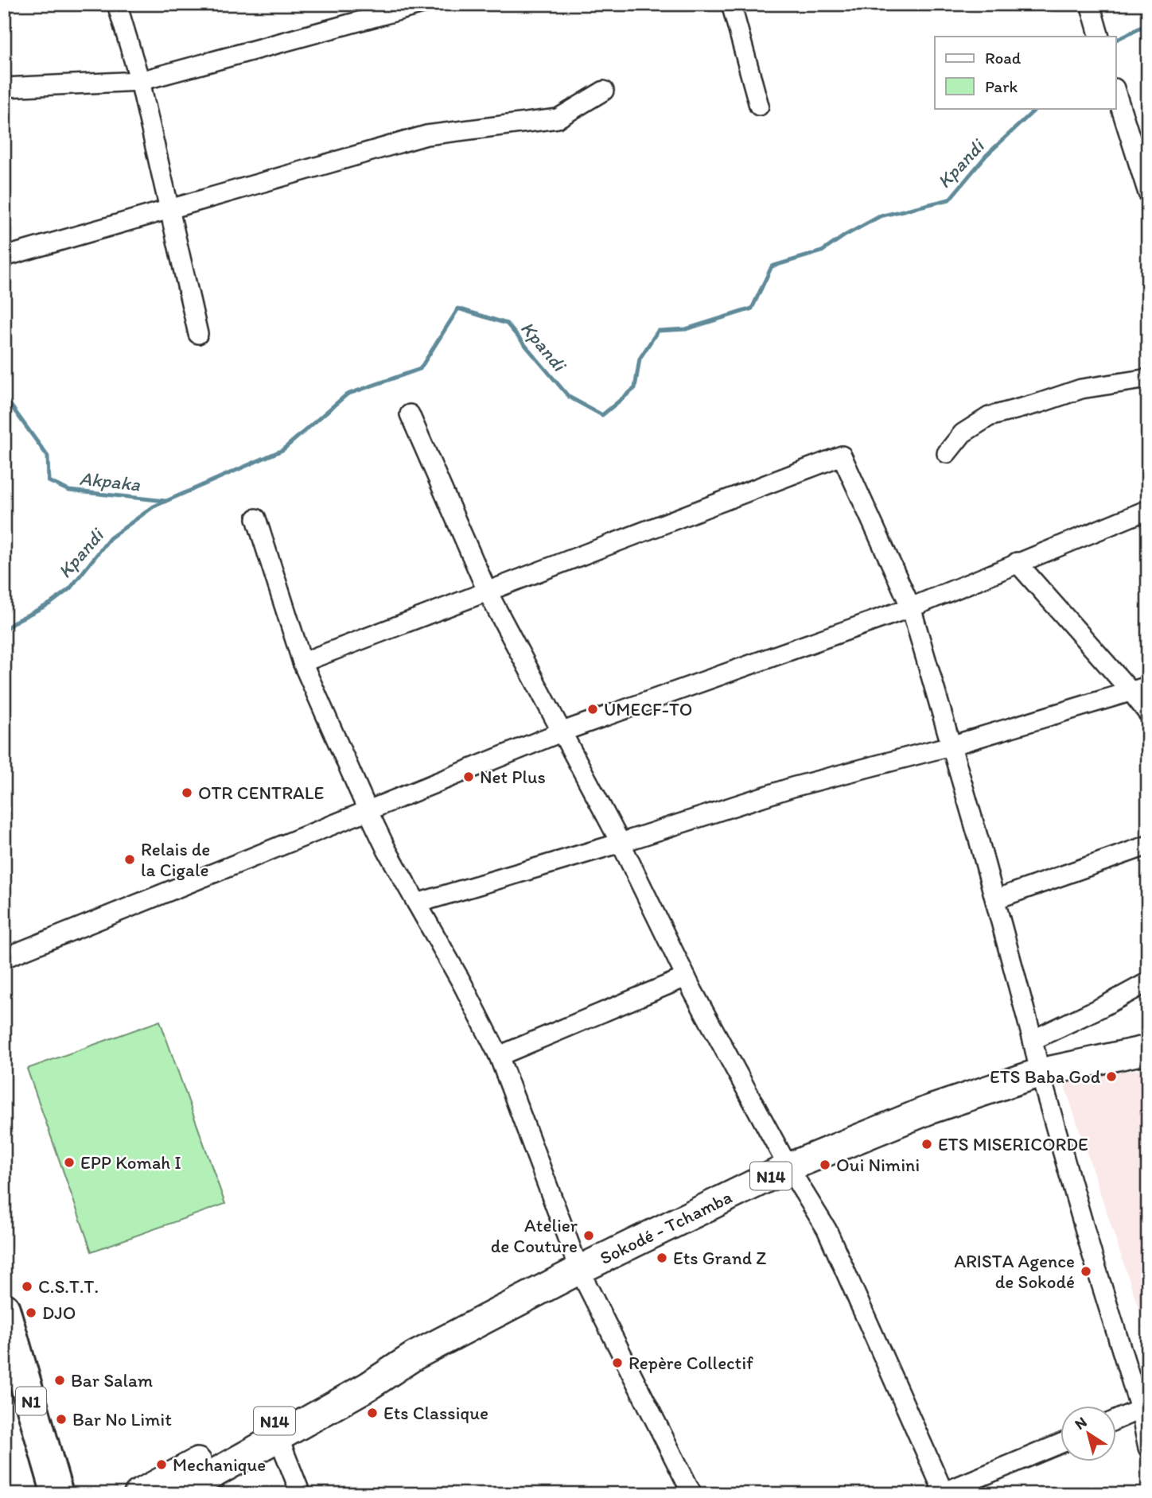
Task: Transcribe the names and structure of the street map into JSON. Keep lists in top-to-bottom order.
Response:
{
  "streets": {
    "highway": ["N1"],
    "main road": ["N14", "Sokodé - Tchamba"]
  },
  "water": ["Kpandi", "Akpaka"],
  "places": [
    "UMECF-TO",
    "Net Plus",
    "OTR CENTRALE",
    "Relais de la Cigale",
    "ETS Baba God",
    "ETS MISERICORDE",
    "EPP Komah I",
    "Oui Nimini",
    "Atelier de Couture",
    "Ets Grand Z",
    "ARISTA Agence de Sokodé",
    "C.S.T.T.",
    "DJO",
    "Repère Collectif",
    "Bar Salam",
    "Ets Classique",
    "Bar No Limit",
    "Mechanique"
  ],
  "legend": ["Road", "Park"],
  "north": "top left"
}
